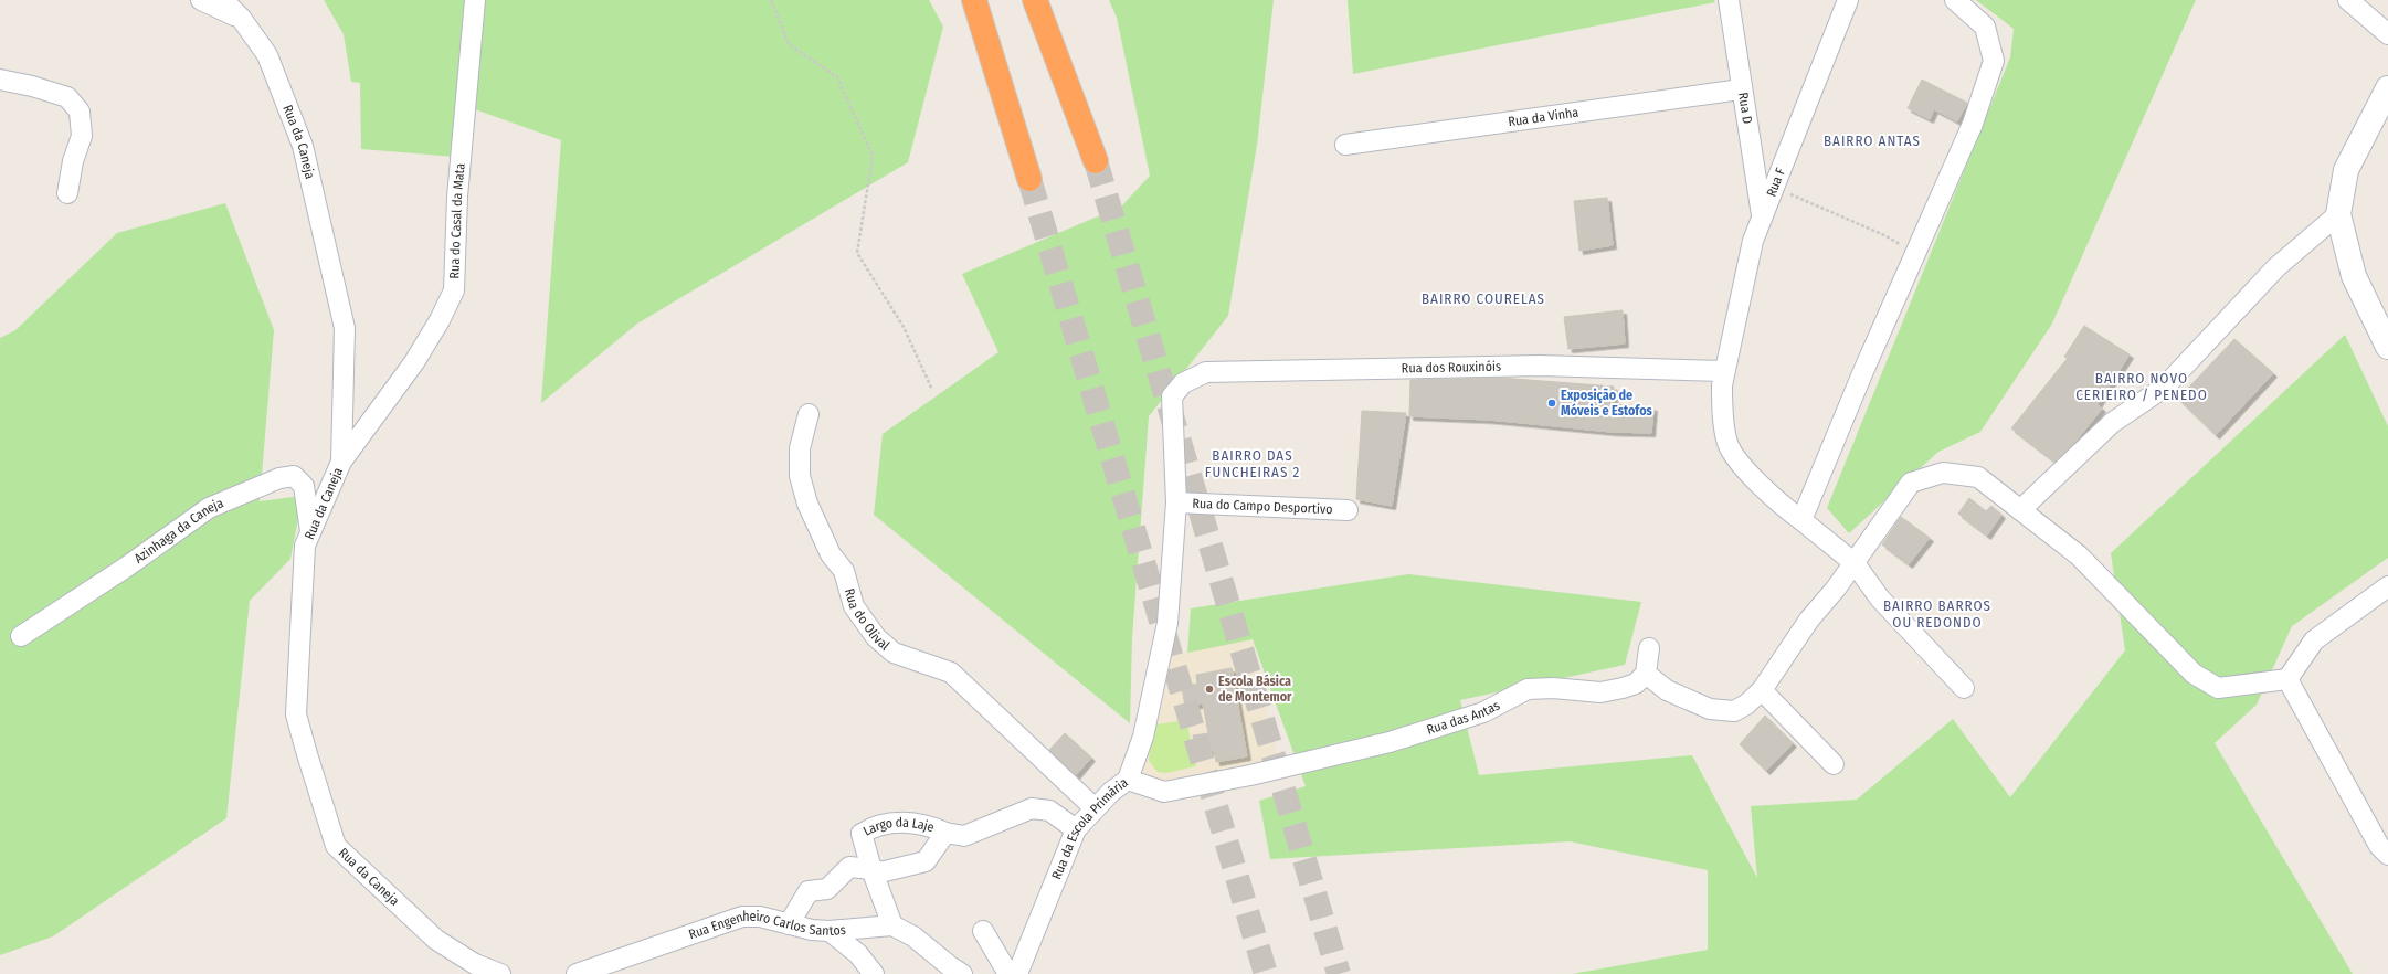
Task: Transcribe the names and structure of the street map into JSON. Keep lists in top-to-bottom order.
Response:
{
  "streets": {
    "street": [
      "Rua D",
      "Rua da Vinha",
      "Rua da Caneja",
      "Rua F",
      "Rua do Casal da Mata",
      "Rua dos Rouxinóis",
      "Rua do Campo Desportivo",
      "Azinhaga da Caneja",
      "Rua do Olival",
      "Rua das Antas",
      "Rua da Escola Primária",
      "Largo da Laje",
      "Rua Engenheiro Carlos Santos"
    ]
  },
  "crossings": [
    ["Rua D", "Rua da Vinha"],
    ["Rua D", "Rua F"],
    ["Rua da Caneja", "Rua do Casal da Mata"],
    ["Rua da Caneja", "Azinhaga da Caneja"],
    ["Rua F", "Rua dos Rouxinóis"],
    ["Rua dos Rouxinóis", "Rua do Campo Desportivo"],
    ["Rua do Olival", "Rua da Escola Primária"],
    ["Rua das Antas", "Rua da Escola Primária"]
  ],
  "districts": [
    "BAIRRO ANTAS",
    "BAIRRO COURELAS",
    "BAIRRO NOVO CERIEIRO / PENEDO",
    "BAIRRO DAS FUNCHEIRAS 2",
    "BAIRRO BARROS OU REDONDO"
  ],
  "places": ["Exposição de Móveis e Estofos", "Escola Básica de Montemor"]
}
